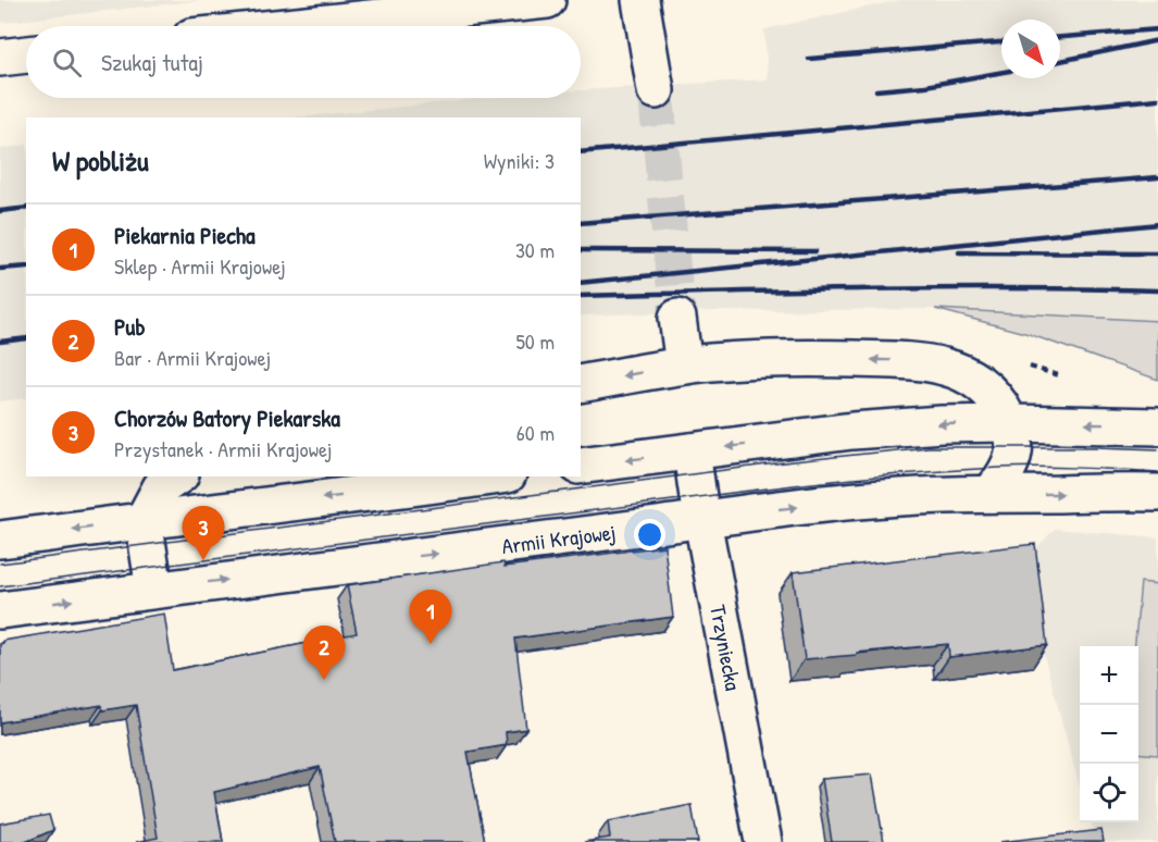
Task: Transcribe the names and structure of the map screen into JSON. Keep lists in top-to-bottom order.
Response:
{
  "streets": {
    "street": ["Armii Krajowej", "Trzyniecka"]
  },
  "crossings": [
    ["Armii Krajowej", "Trzyniecka"]
  ],
  "north": "bottom right",
  "page": {
    "search": "Szukaj tutaj",
    "heading": ["W pobliżu", "Wyniki: 3"],
    "list": [
      {
        "mark": "1",
        "name": "Piekarnia Piecha",
        "note": "Sklep · Armii Krajowej",
        "value": "30 m"
      },
      {
        "mark": "2",
        "name": "Pub",
        "note": "Bar · Armii Krajowej",
        "value": "50 m"
      },
      {
        "mark": "3",
        "name": "Chorzów Batory Piekarska",
        "note": "Przystanek · Armii Krajowej",
        "value": "60 m"
      }
    ],
    "pins": ["3", "1", "2"],
    "map_buttons": ["+", "−"]
  }
}
